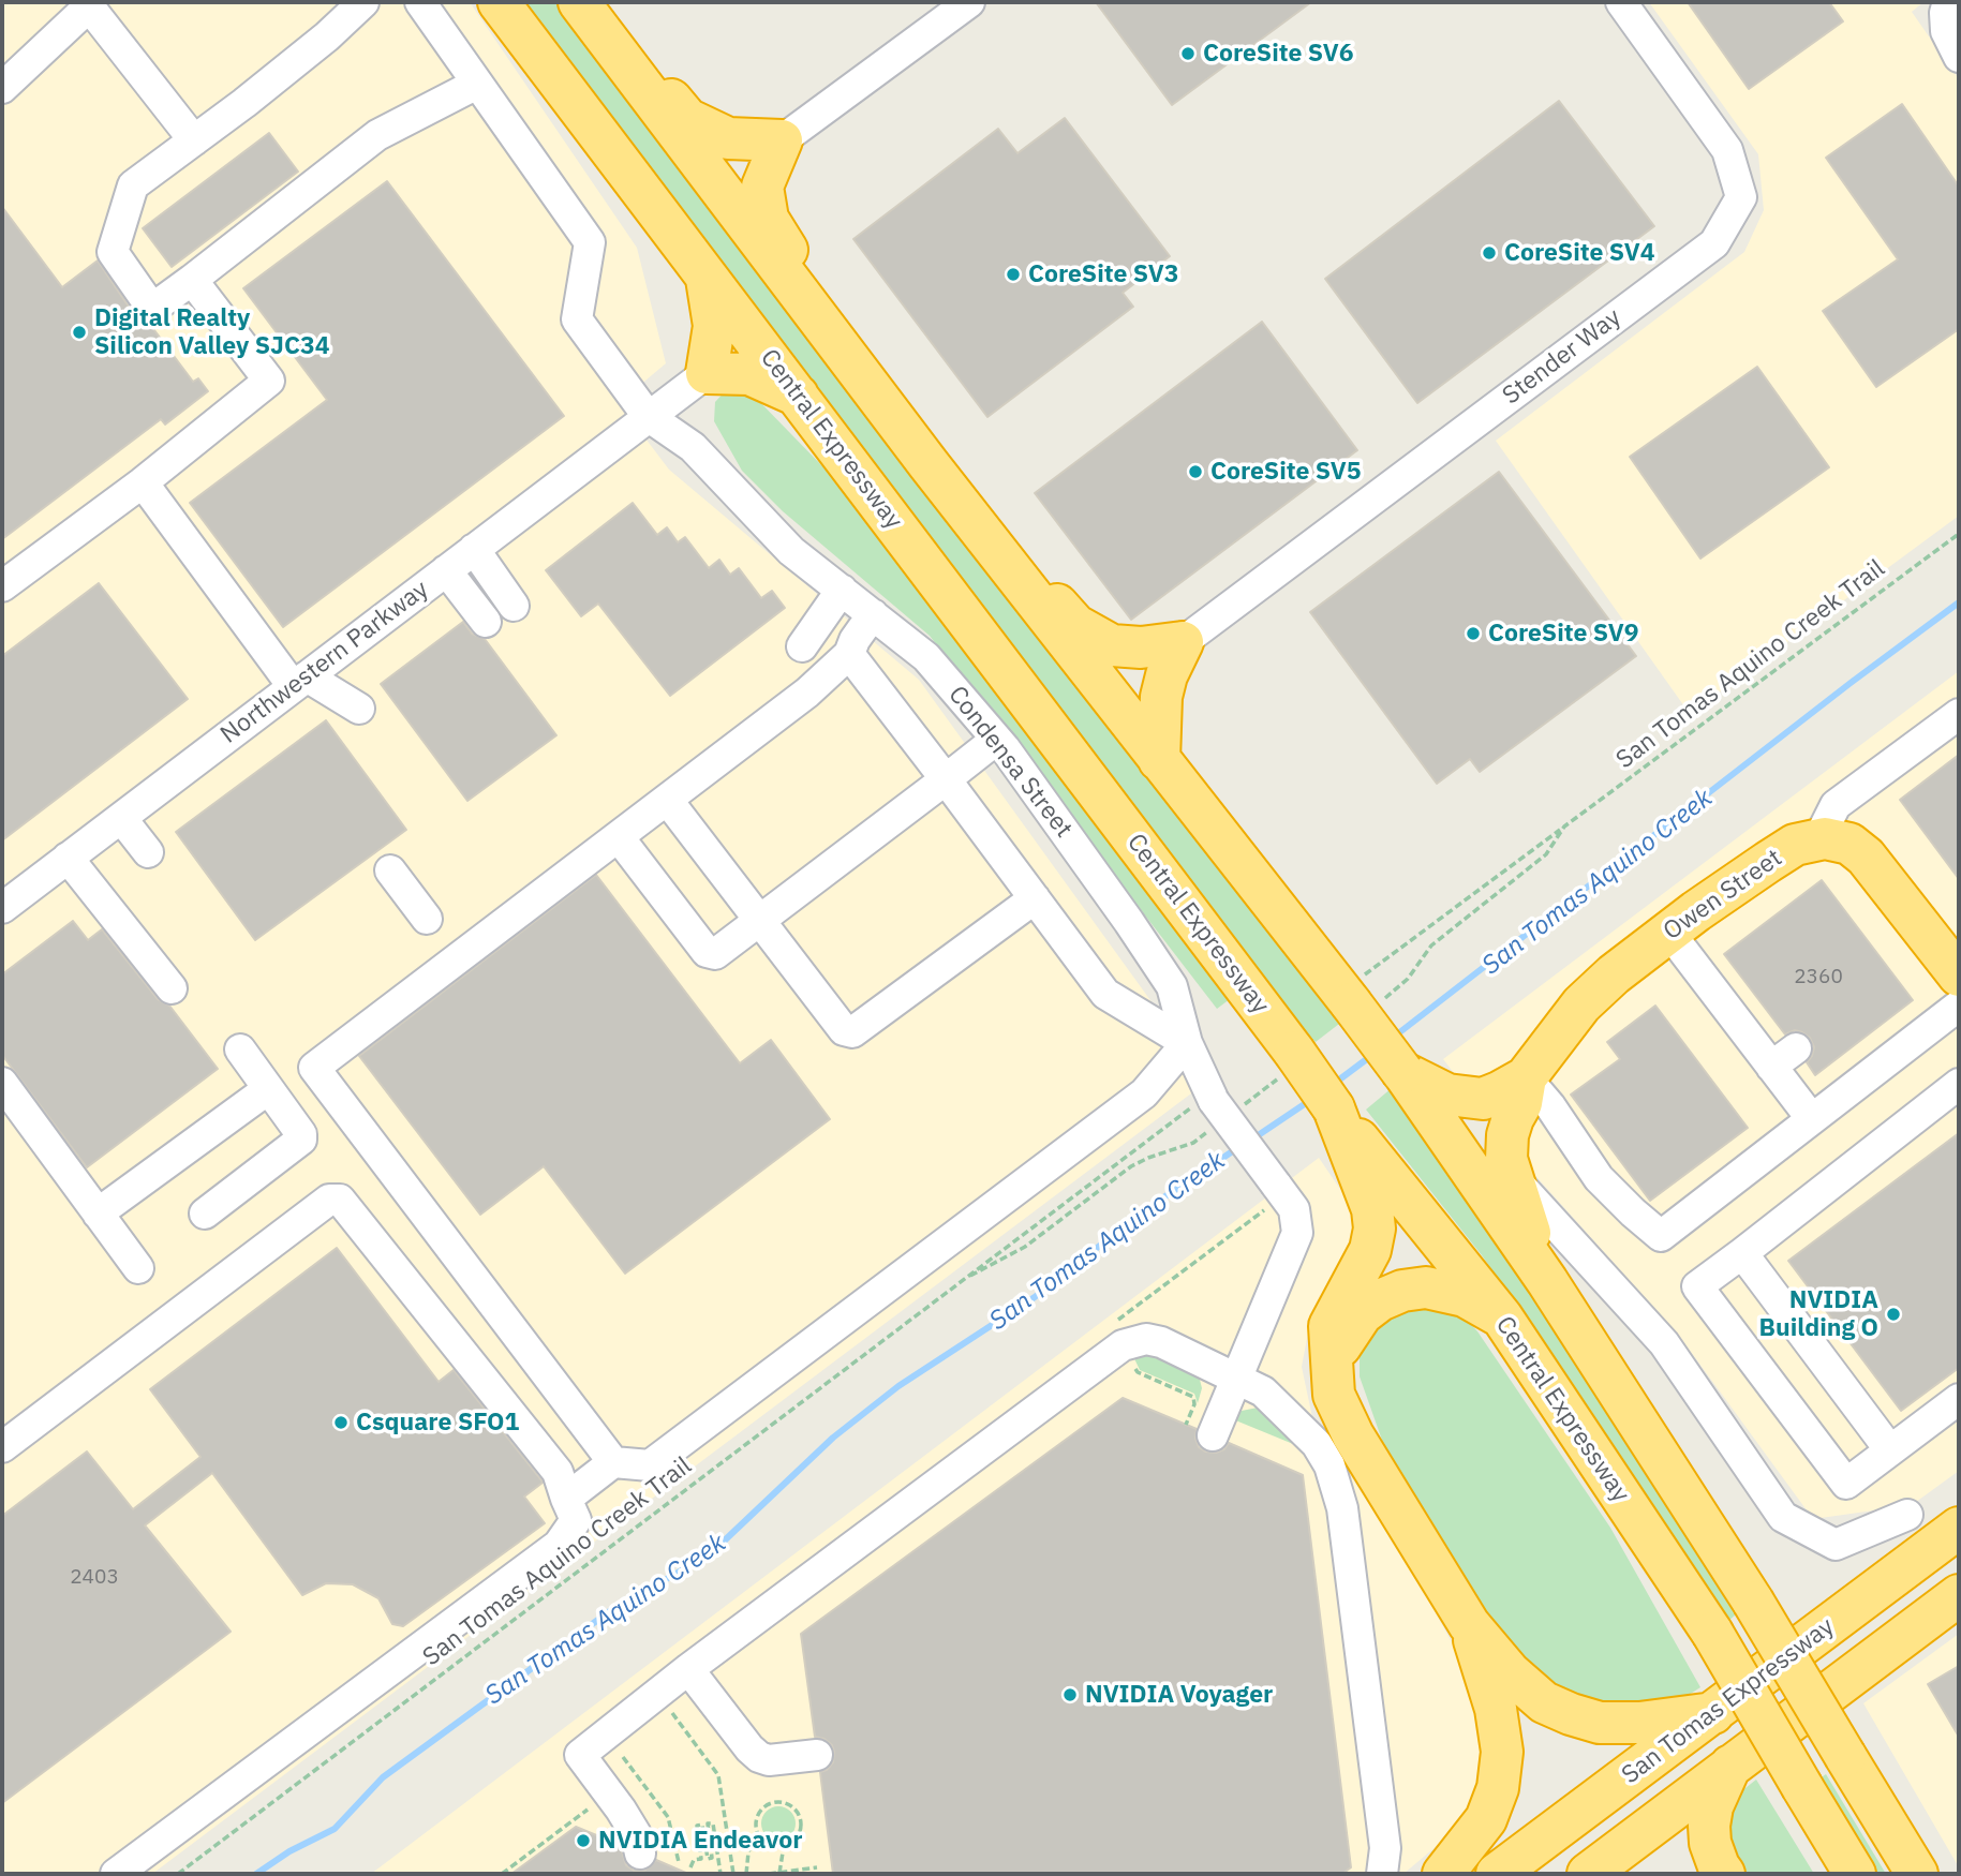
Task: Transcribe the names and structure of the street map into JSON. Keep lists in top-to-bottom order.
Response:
{
  "streets": {
    "highway": ["Central Expressway", "Owen Street", "San Tomas Expressway"],
    "street": ["Stender Way", "Northwestern Parkway", "Condensa Street"],
    "path": ["San Tomas Aquino Creek Trail"]
  },
  "crossings": [
    ["Central Expressway", "San Tomas Aquino Creek Trail"],
    ["Northwestern Parkway", "Condensa Street"],
    ["San Tomas Aquino Creek Trail", "Condensa Street"]
  ],
  "water": ["San Tomas Aquino Creek"],
  "places": [
    "CoreSite SV6",
    "CoreSite SV4",
    "CoreSite SV3",
    "Digital Realty Silicon Valley SJC34",
    "CoreSite SV5",
    "CoreSite SV9",
    "NVIDIA Building O",
    "Csquare SFO1",
    "NVIDIA Voyager",
    "NVIDIA Endeavor"
  ],
  "house_numbers": ["2360", "2403"]
}
